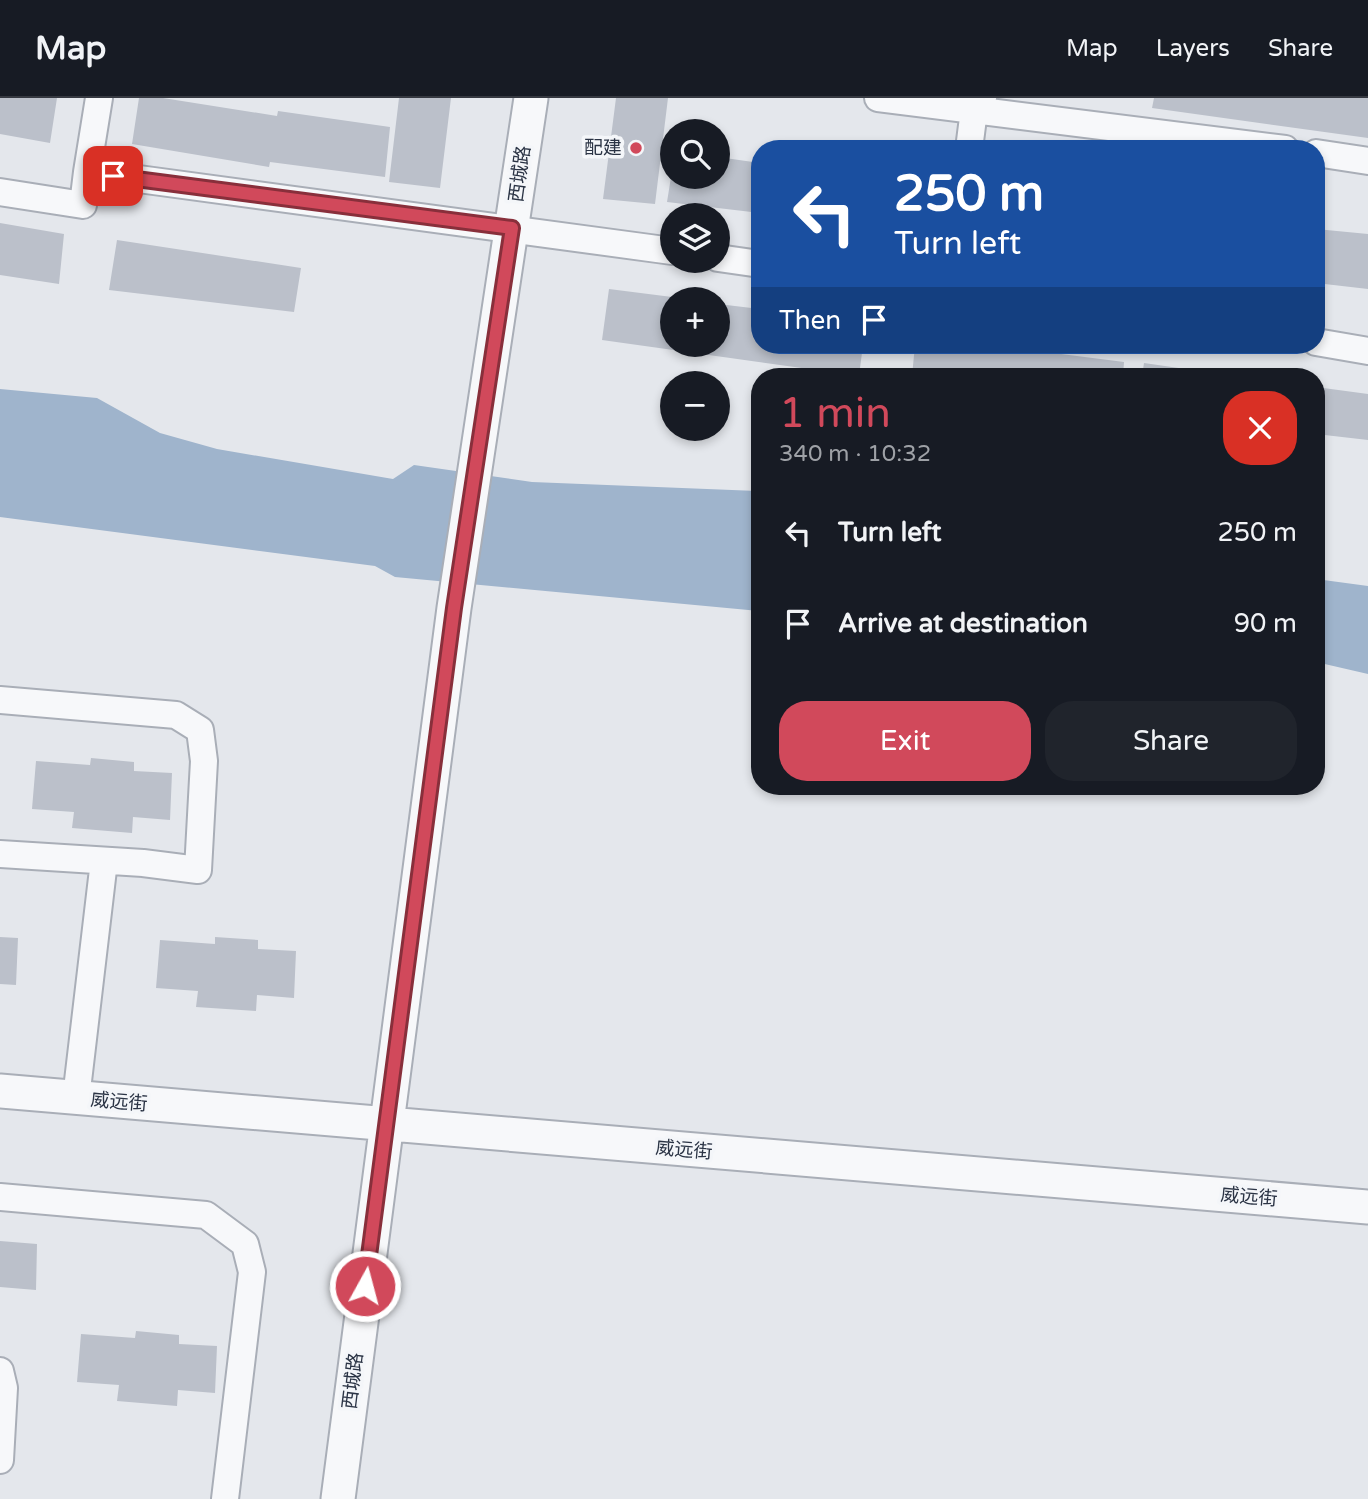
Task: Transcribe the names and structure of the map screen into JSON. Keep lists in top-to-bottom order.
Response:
{
  "streets": {
    "street": ["西城路", "威远街"]
  },
  "crossings": [
    ["西城路", "威远街"]
  ],
  "places": ["配建"],
  "page": {
    "header": "Map",
    "nav": ["Map", "Layers", "Share"],
    "map_buttons": ["+", "−"],
    "turn": ["250 m", "Turn left"],
    "then": "Then",
    "heading": ["1 min", "340 m · 10:32"],
    "list": [
      {
        "name": "Turn left",
        "value": "250 m"
      },
      {
        "name": "Arrive at destination",
        "value": "90 m"
      }
    ],
    "buttons": ["Exit", "Share"]
  }
}
